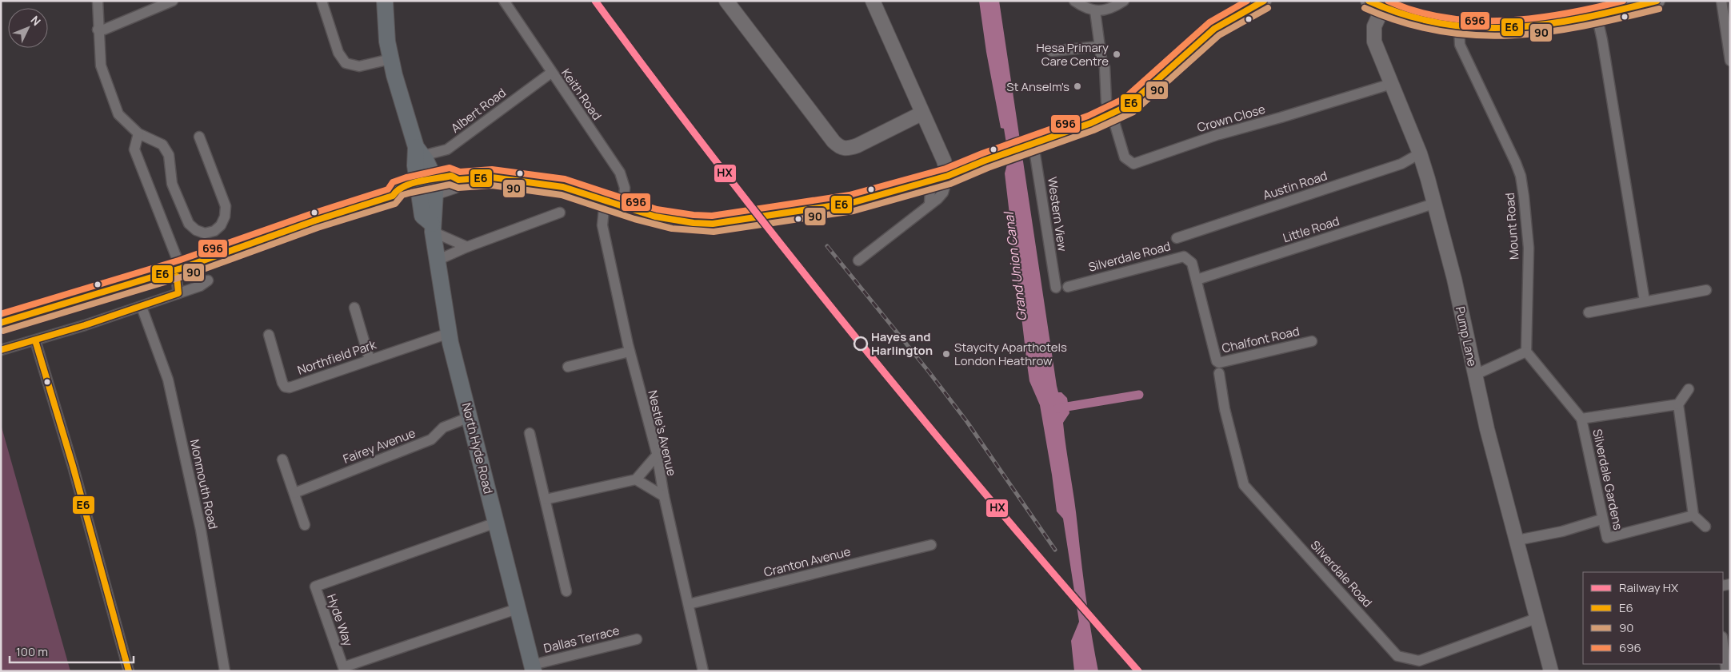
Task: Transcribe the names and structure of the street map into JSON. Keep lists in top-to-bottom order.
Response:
{
  "streets": {
    "main road": ["North Hyde Road"],
    "street": [
      "Keith Road",
      "Albert Road",
      "Crown Close",
      "Austin Road",
      "Western View",
      "Mount Road",
      "Little Road",
      "Silverdale Road",
      "Pump Lane",
      "Chalfont Road",
      "Northfield Park",
      "Nestle's Avenue",
      "Fairey Avenue",
      "Silverdale Gardens",
      "Monmouth Road",
      "Cranton Avenue",
      "Hyde Way",
      "Dallas Terrace"
    ]
  },
  "crossings": [
    ["Keith Road", "Albert Road"],
    ["Albert Road", "North Hyde Road"],
    ["Crown Close", "Pump Lane"],
    ["Austin Road", "Pump Lane"],
    ["Little Road", "Silverdale Road"],
    ["Little Road", "Pump Lane"],
    ["Silverdale Road", "Pump Lane"],
    ["Silverdale Road", "Chalfont Road"],
    ["Northfield Park", "North Hyde Road"],
    ["Nestle's Avenue", "Cranton Avenue"],
    ["Fairey Avenue", "North Hyde Road"],
    ["North Hyde Road", "Hyde Way"],
    ["North Hyde Road", "Dallas Terrace"]
  ],
  "water": ["Grand Union Canal"],
  "places": [
    "Hesa Primary Care Centre",
    "St Anselm's",
    "Hayes and Harlington",
    "Staycity Aparthotels London Heathrow"
  ],
  "lines": [
    "rail line HX",
    "transit line E6",
    "transit line 696",
    "transit line 90"
  ],
  "legend": [
    "Railway HX",
    "E6",
    "90",
    "696"
  ],
  "scale_bar": "100 m",
  "north": "top right"
}
